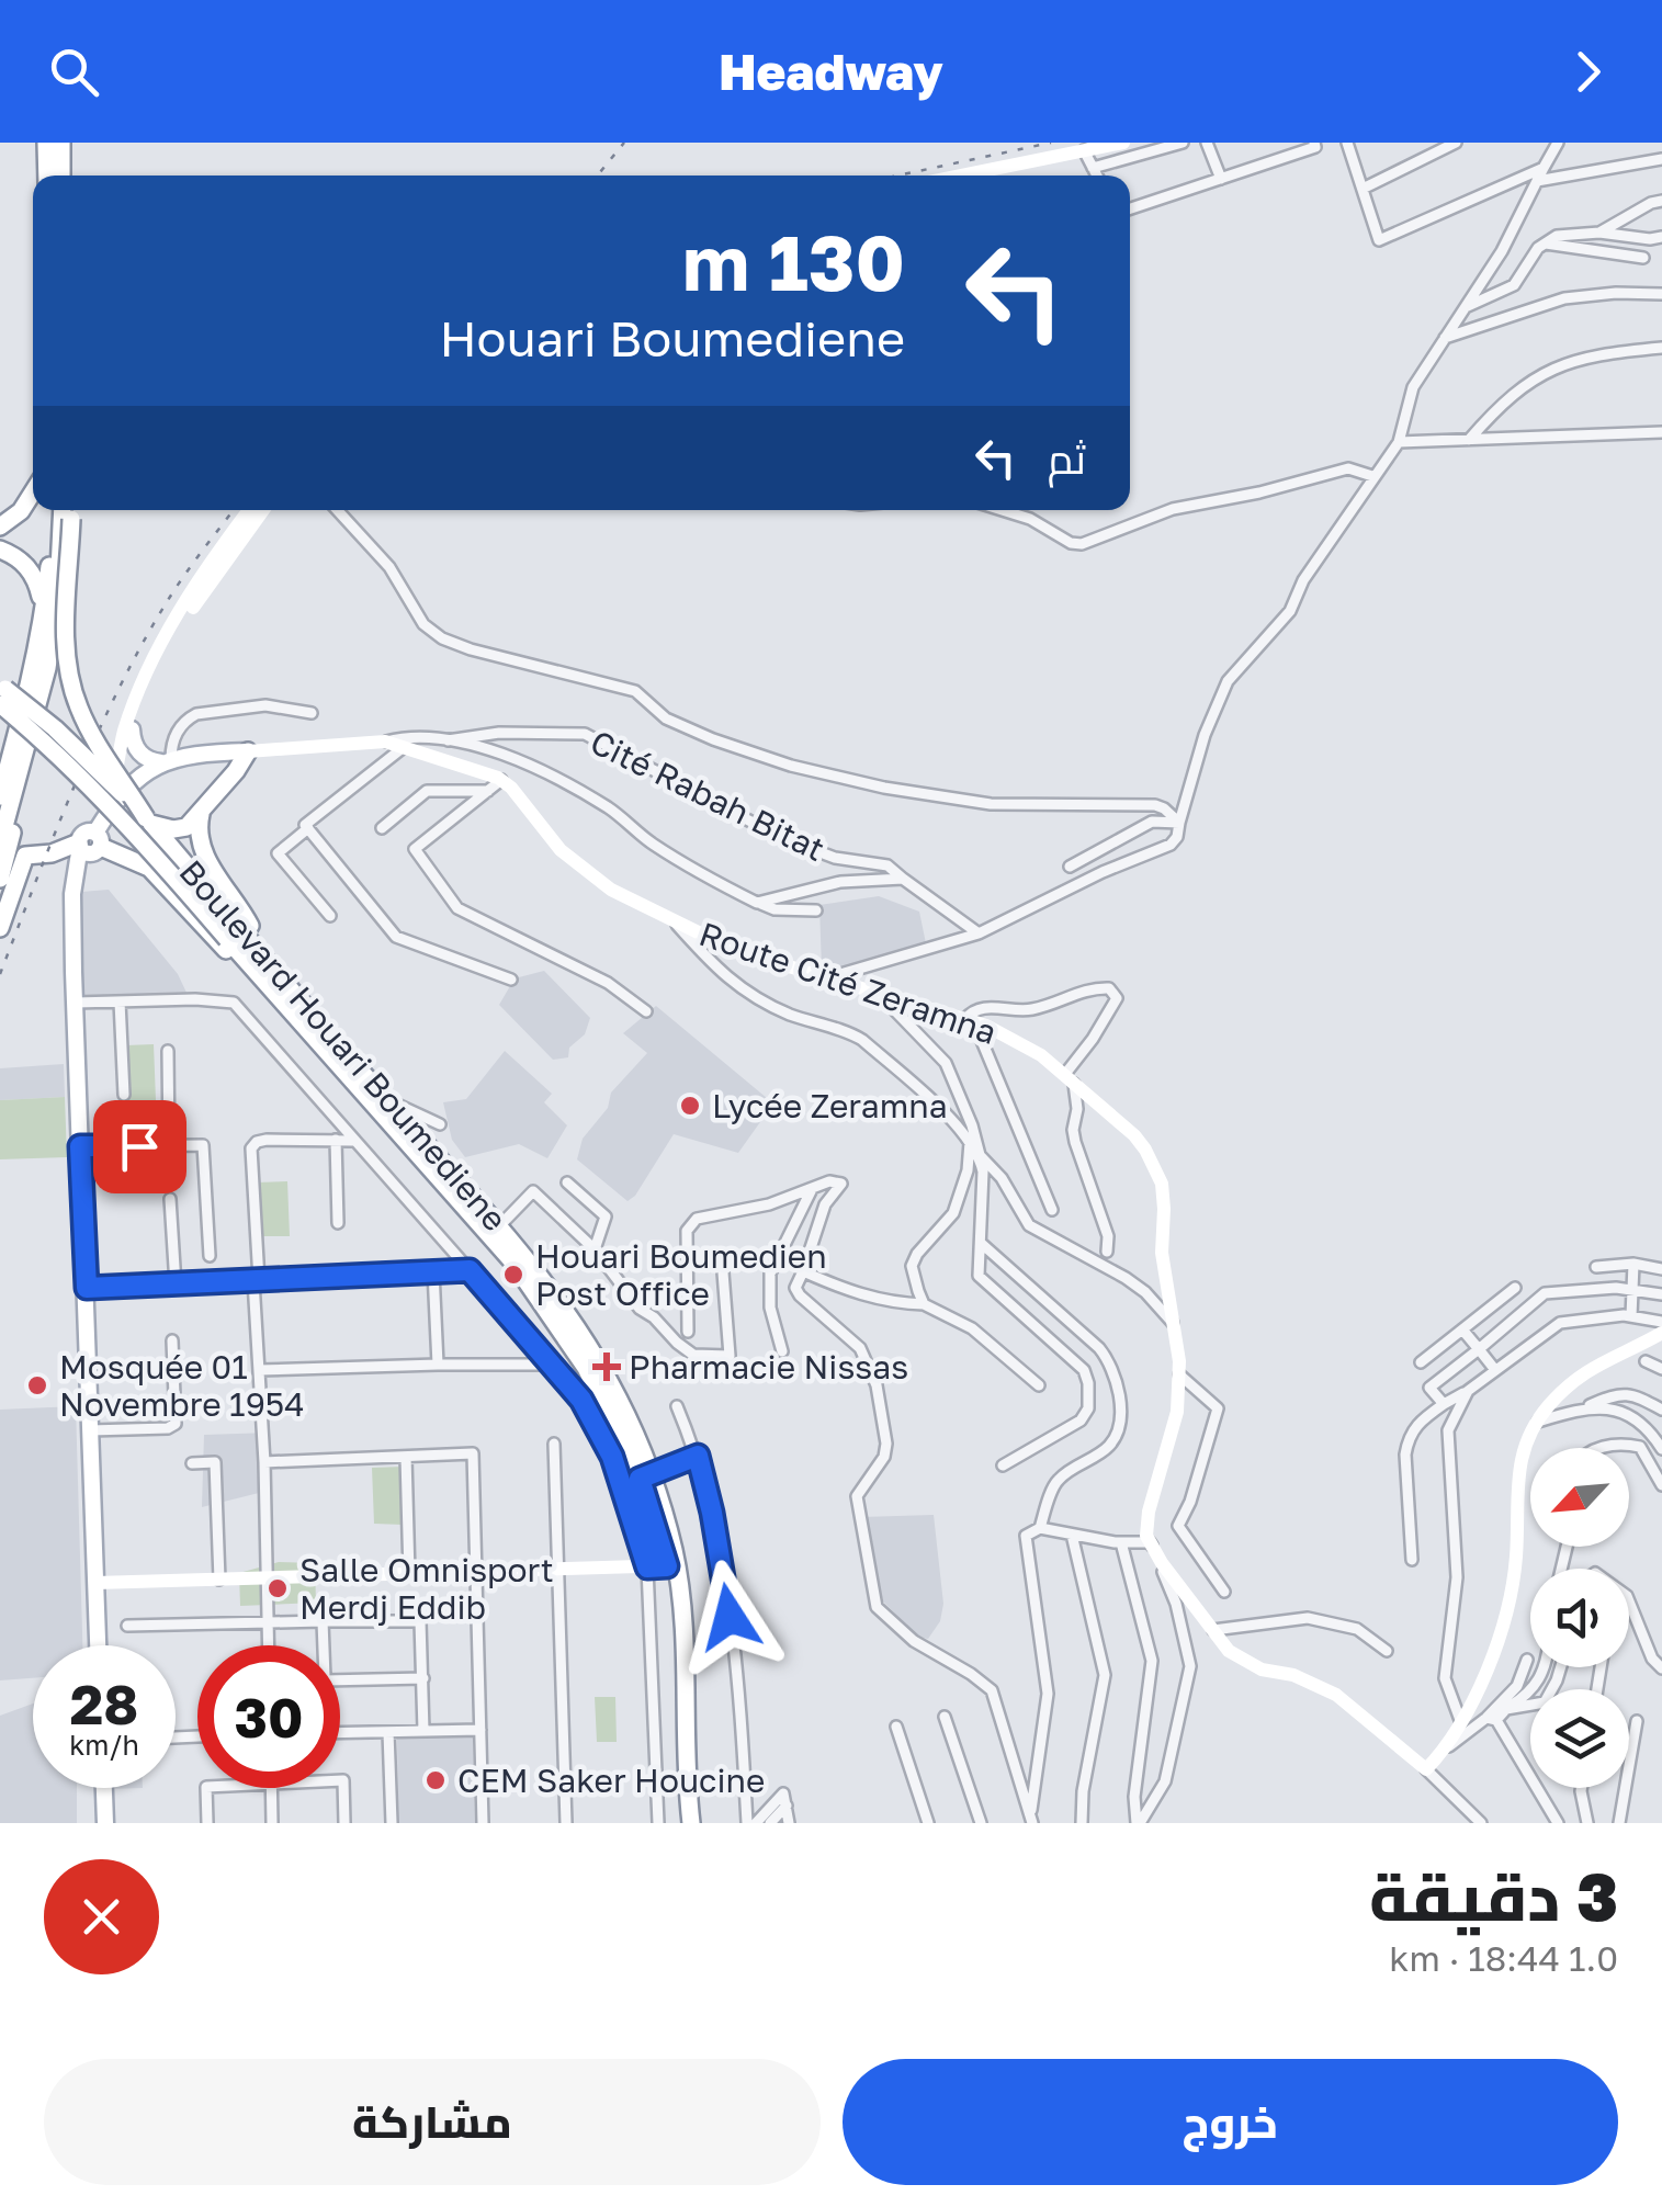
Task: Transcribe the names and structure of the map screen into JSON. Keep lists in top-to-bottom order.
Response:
{
  "streets": {
    "highway": ["Boulevard Houari Boumediene"],
    "main road": ["Route Cité Zeramna"],
    "street": ["Cité Rabah Bitat"]
  },
  "crossings": [
    ["Cité Rabah Bitat", "Route Cité Zeramna"]
  ],
  "places": {
    "other": [
      "Lycée Zeramna",
      "Houari Boumedien Post Office",
      "Mosquée 01 Novembre 1954",
      "Salle Omnisport Merdj Eddib",
      "CEM Saker Houcine"
    ],
    "health": ["Pharmacie Nissas"]
  },
  "north": "bottom left",
  "page": {
    "header": "Headway",
    "turn": ["130 m", "Houari Boumediene"],
    "then": "ثم",
    "speed": "28 km/h",
    "limit": "30",
    "heading": ["3 دقيقة", "1.0 km · 18:44"],
    "buttons": ["خروج", "مشاركة"]
  }
}
